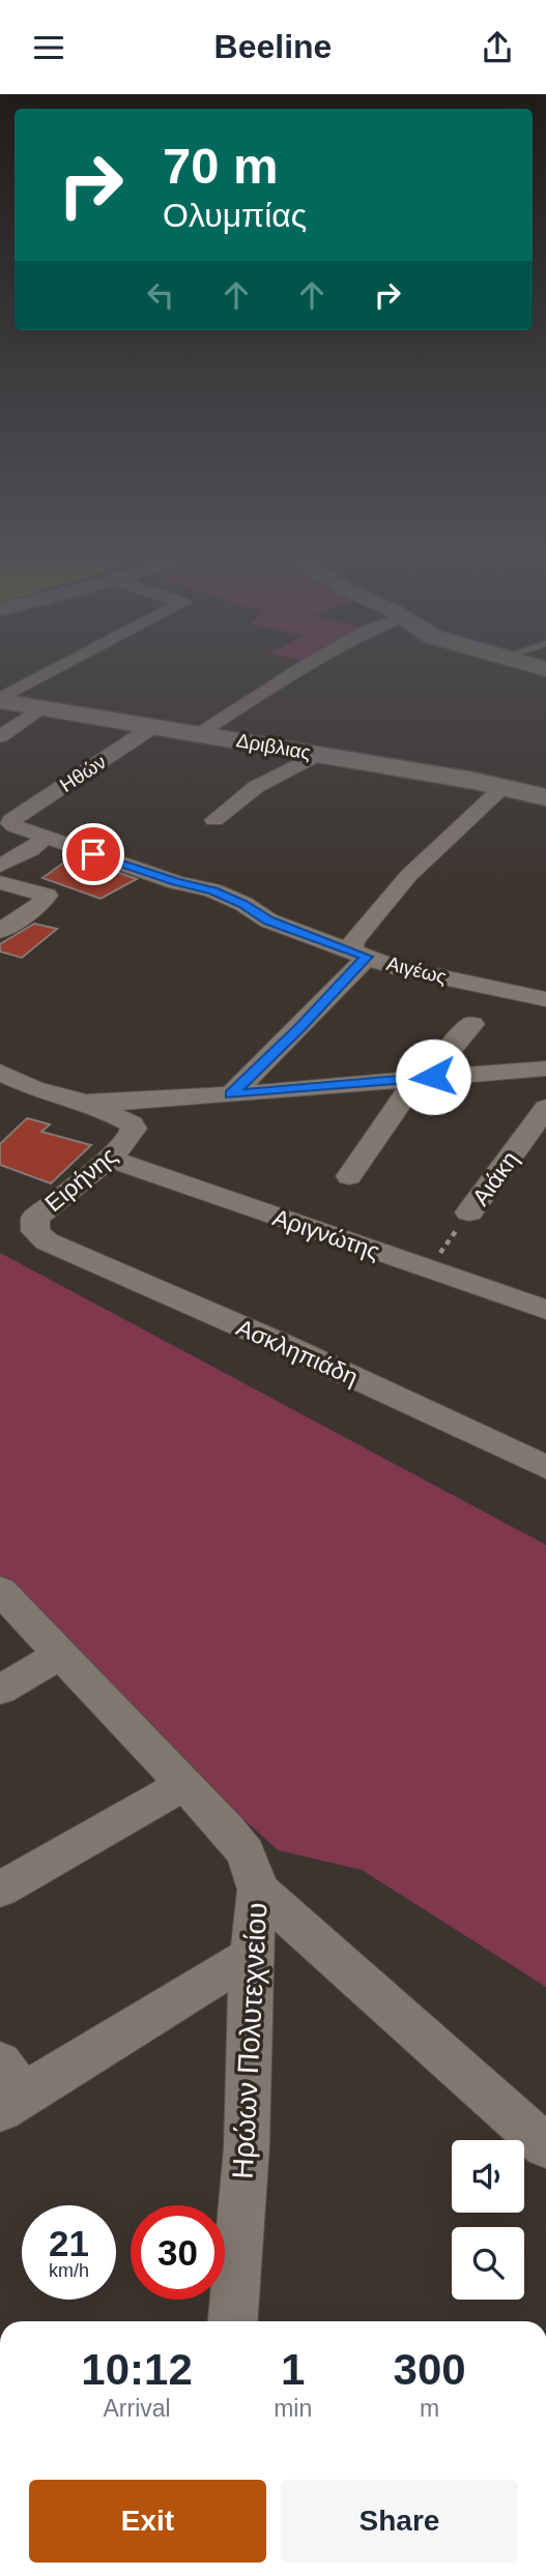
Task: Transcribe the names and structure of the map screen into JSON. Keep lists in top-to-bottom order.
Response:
{
  "streets": {
    "street": [
      "Δριβλιας",
      "Ηθών",
      "Αιγέως",
      "Αιάκη",
      "Ειρήνης",
      "Αριγνώτης",
      "Ασκληπιάδη",
      "Ηρώων Πολυτεχνείου"
    ]
  },
  "crossings": [
    ["Δριβλιας", "Ηθών"],
    ["Ηθών", "Αιγέως"],
    ["Ειρήνης", "Αριγνώτης"],
    ["Ειρήνης", "Ασκληπιάδη"]
  ],
  "page": {
    "header": "Beeline",
    "turn": ["70 m", "Ολυμπίας"],
    "speed": "21 km/h",
    "limit": "30",
    "eta": [
      "10:12",
      "Arrival",
      "1",
      "min",
      "300",
      "m"
    ],
    "buttons": ["Exit", "Share"]
  }
}
